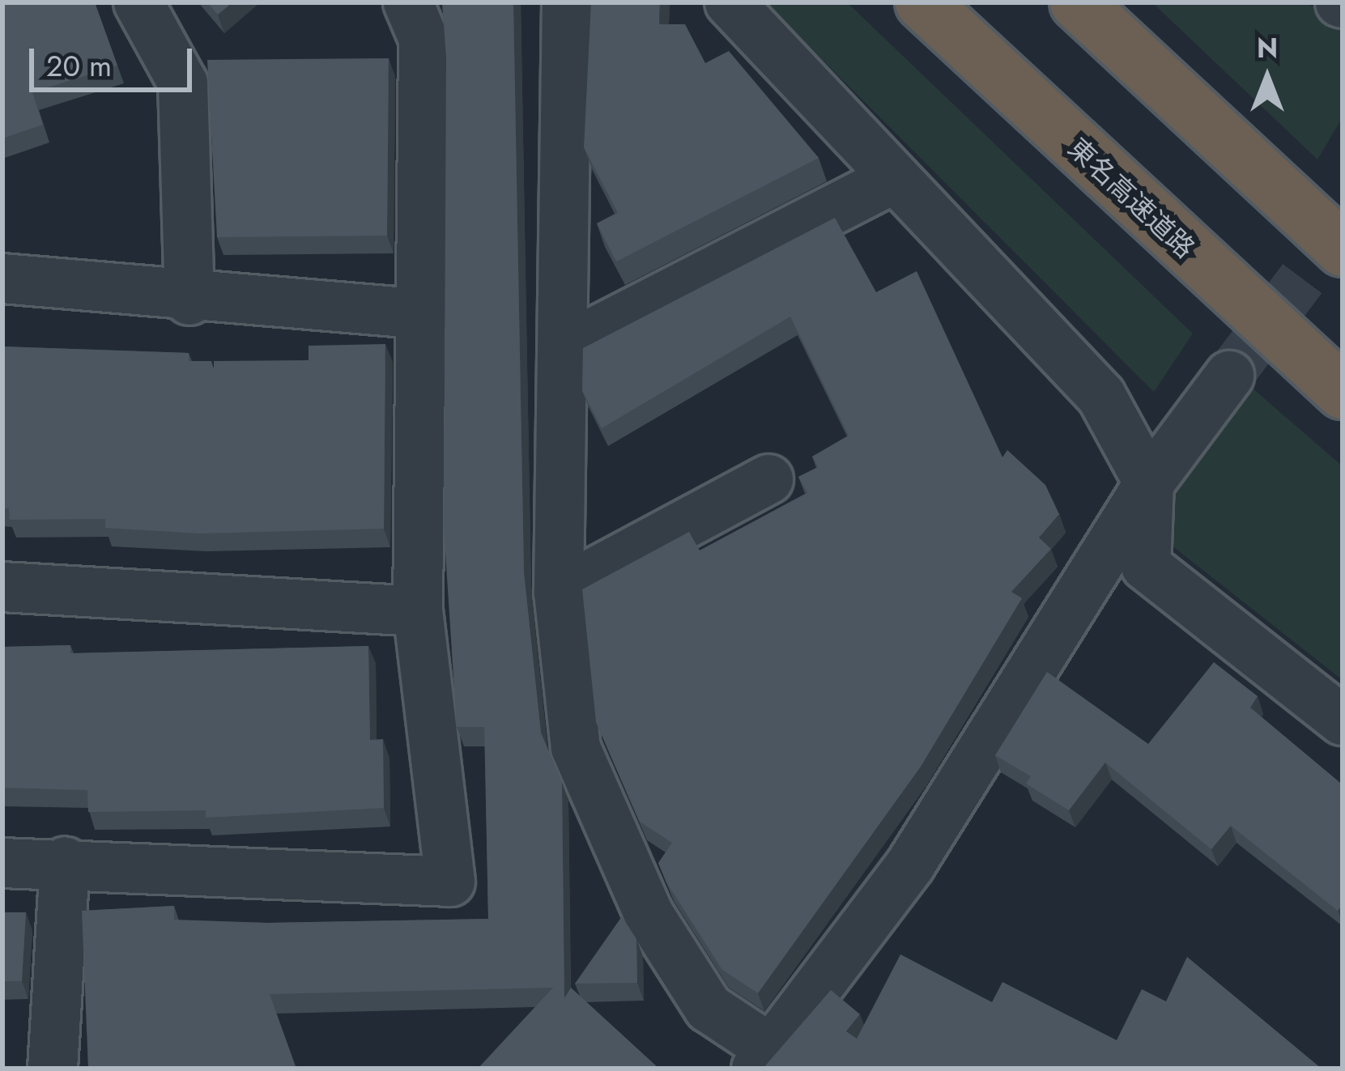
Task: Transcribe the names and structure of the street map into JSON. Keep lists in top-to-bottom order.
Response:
{
  "streets": {
    "highway": ["東名高速道路"]
  },
  "scale_bar": "20 m",
  "north": "top"
}
